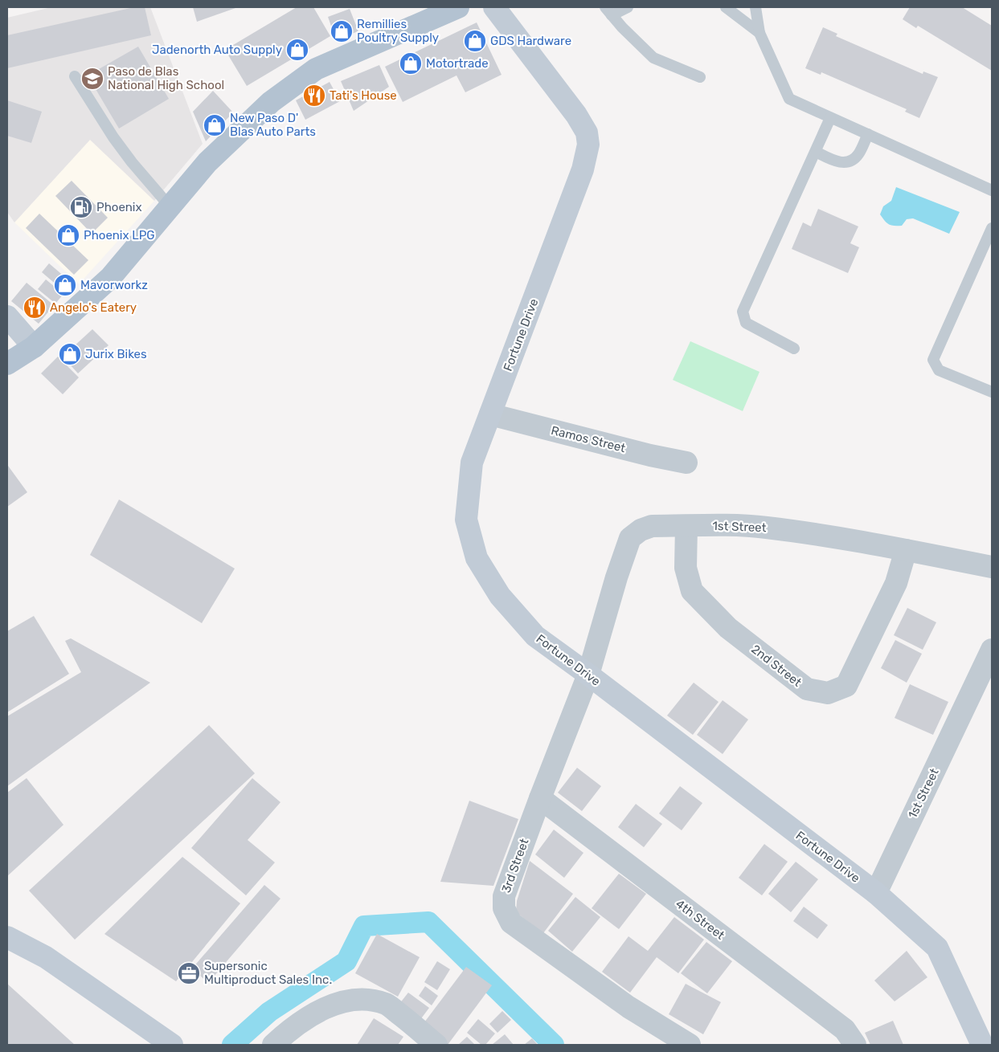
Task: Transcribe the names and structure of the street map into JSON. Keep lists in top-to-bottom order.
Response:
{
  "streets": {
    "street": [
      "Fortune Drive",
      "Ramos Street",
      "1st Street",
      "2nd Street",
      "3rd Street",
      "4th Street"
    ]
  },
  "crossings": [
    ["Fortune Drive", "Ramos Street"],
    ["Fortune Drive", "1st Street"],
    ["Fortune Drive", "3rd Street"],
    ["1st Street", "2nd Street"],
    ["1st Street", "3rd Street"],
    ["3rd Street", "4th Street"]
  ],
  "places": {
    "shop": [
      "Remillies Poultry Supply",
      "GDS Hardware",
      "Jadenorth Auto Supply",
      "Motortrade",
      "New Paso D' Blas Auto Parts",
      "Phoenix LPG",
      "Mavorworkz",
      "Jurix Bikes"
    ],
    "school or university": ["Paso de Blas National High School"],
    "restaurant": ["Tati's House", "Angelo's Eatery"],
    "fuel station": ["Phoenix"],
    "office": ["Supersonic Multiproduct Sales Inc."]
  }
}
